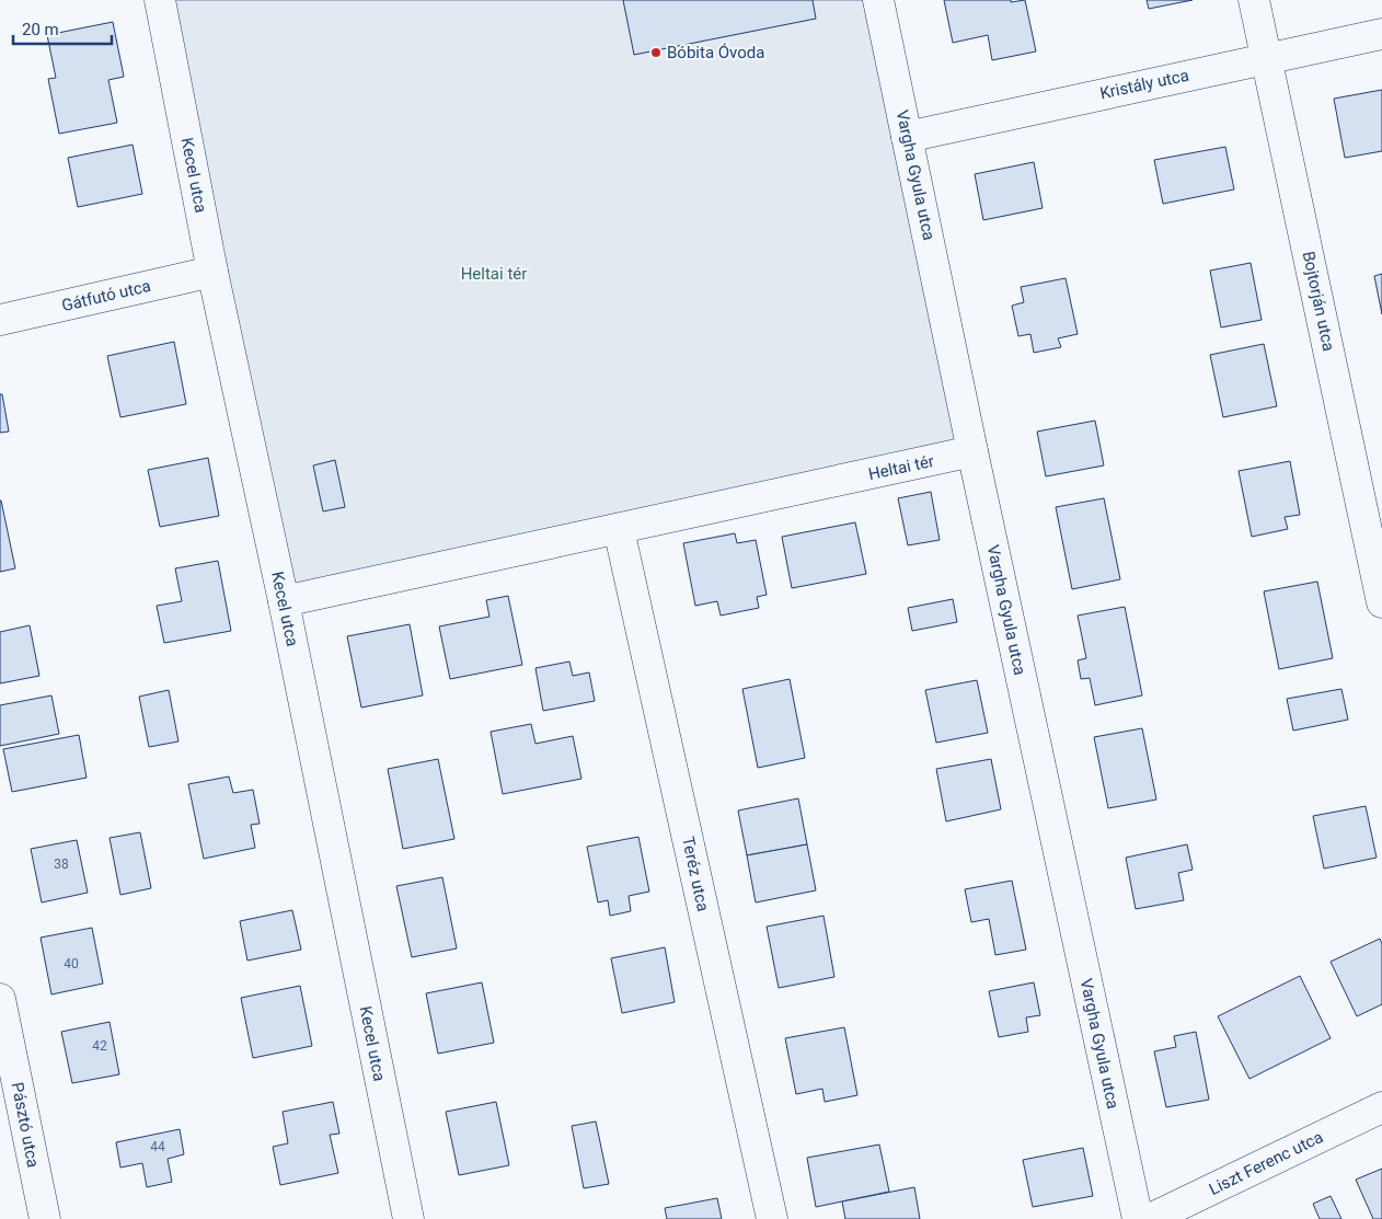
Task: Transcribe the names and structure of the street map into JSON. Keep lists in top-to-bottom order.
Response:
{
  "streets": {
    "street": [
      "Kristály utca",
      "Kecel utca",
      "Vargha Gyula utca",
      "Gátfutó utca",
      "Bojtorján utca",
      "Heltai tér",
      "Teréz utca",
      "Pásztó utca",
      "Liszt Ferenc utca"
    ]
  },
  "crossings": [
    ["Kristály utca", "Vargha Gyula utca"],
    ["Kristály utca", "Bojtorján utca"],
    ["Kecel utca", "Gátfutó utca"],
    ["Kecel utca", "Heltai tér"],
    ["Vargha Gyula utca", "Heltai tér"],
    ["Heltai tér", "Teréz utca"]
  ],
  "parks": ["Heltai tér"],
  "places": ["Bóbita Óvoda"],
  "house_numbers": [
    "38",
    "40",
    "42",
    "44"
  ],
  "scale_bar": "20 m"
}
